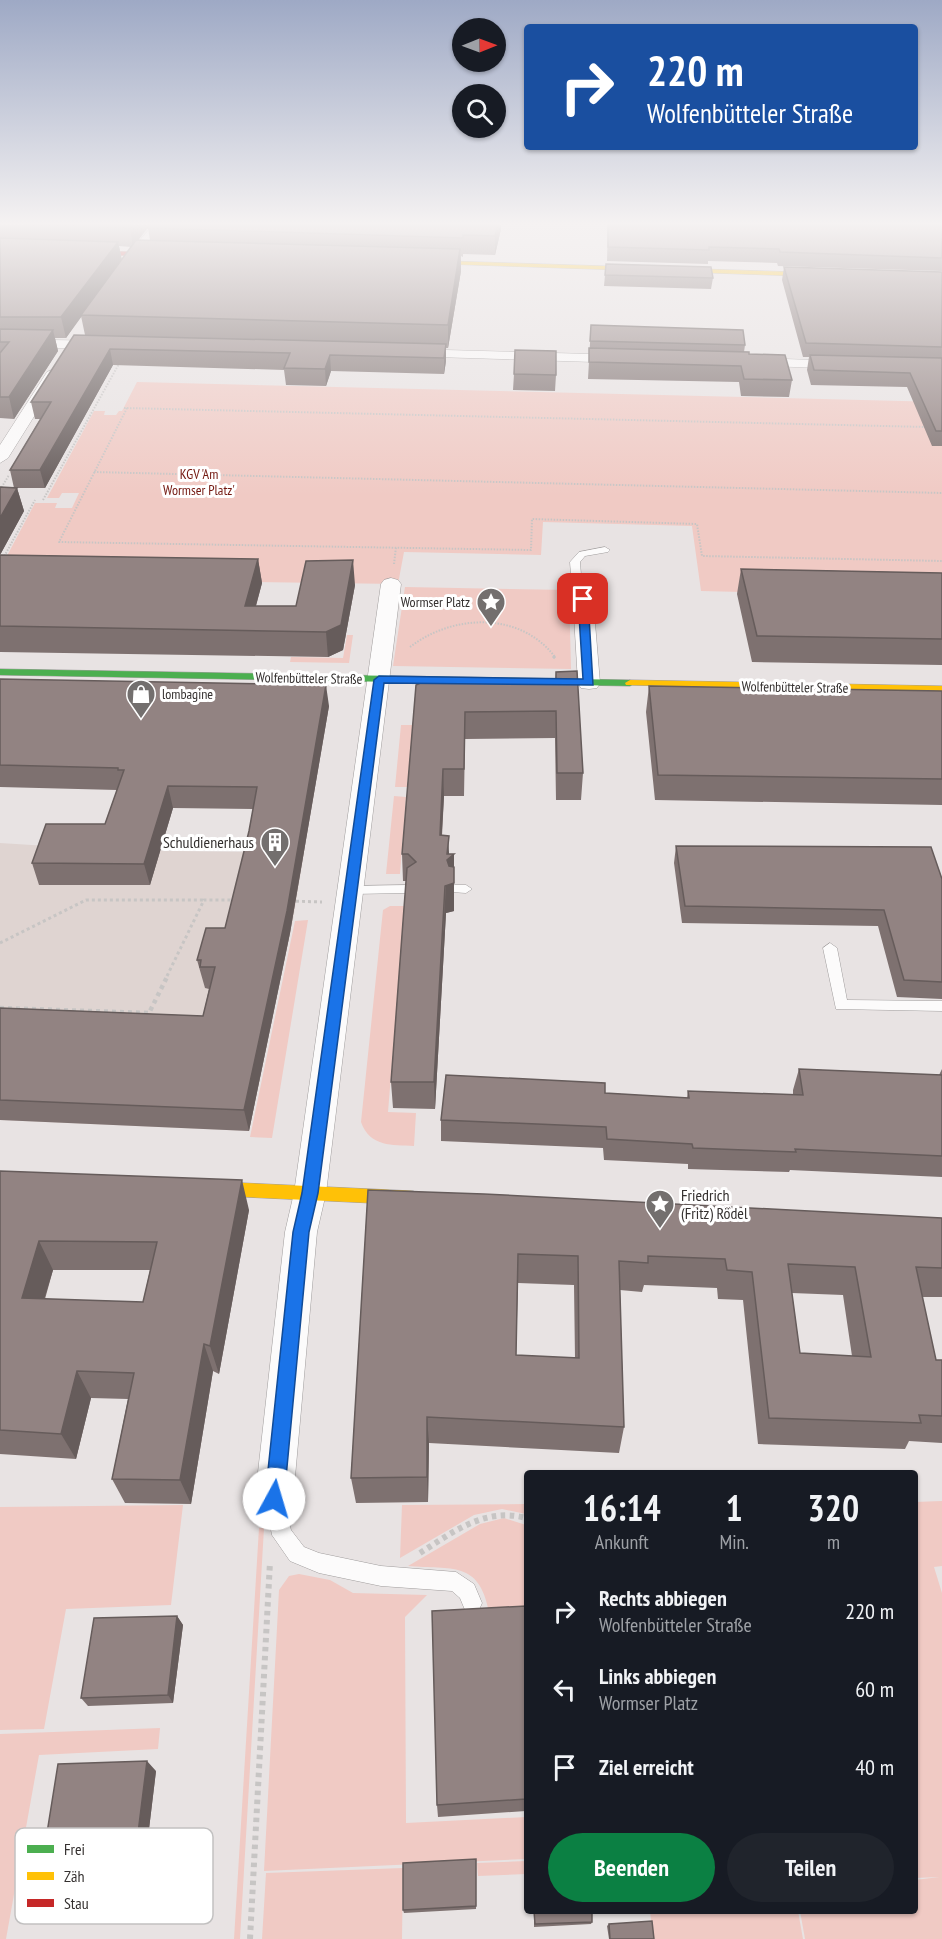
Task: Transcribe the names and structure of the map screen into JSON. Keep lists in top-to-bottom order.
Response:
{
  "streets": {
    "street": ["Wolfenbütteler Straße"]
  },
  "parks": ["KGV 'Am Wormser Platz'"],
  "places": {
    "place": ["Wormser Platz", "Friedrich (Fritz) Rödel"],
    "shop": ["lombagine"],
    "building": ["Schuldienerhaus"]
  },
  "legend": ["Frei", "Zäh", "Stau"],
  "north": "right",
  "page": {
    "turn": ["220 m", "Wolfenbütteler Straße"],
    "eta": [
      "16:14",
      "Ankunft",
      "1",
      "Min.",
      "320",
      "m"
    ],
    "list": [
      {
        "name": "Rechts abbiegen",
        "note": "Wolfenbütteler Straße",
        "value": "220 m"
      },
      {
        "name": "Links abbiegen",
        "note": "Wormser Platz",
        "value": "60 m"
      },
      {
        "name": "Ziel erreicht",
        "value": "40 m"
      }
    ],
    "buttons": ["Beenden", "Teilen"]
  }
}
